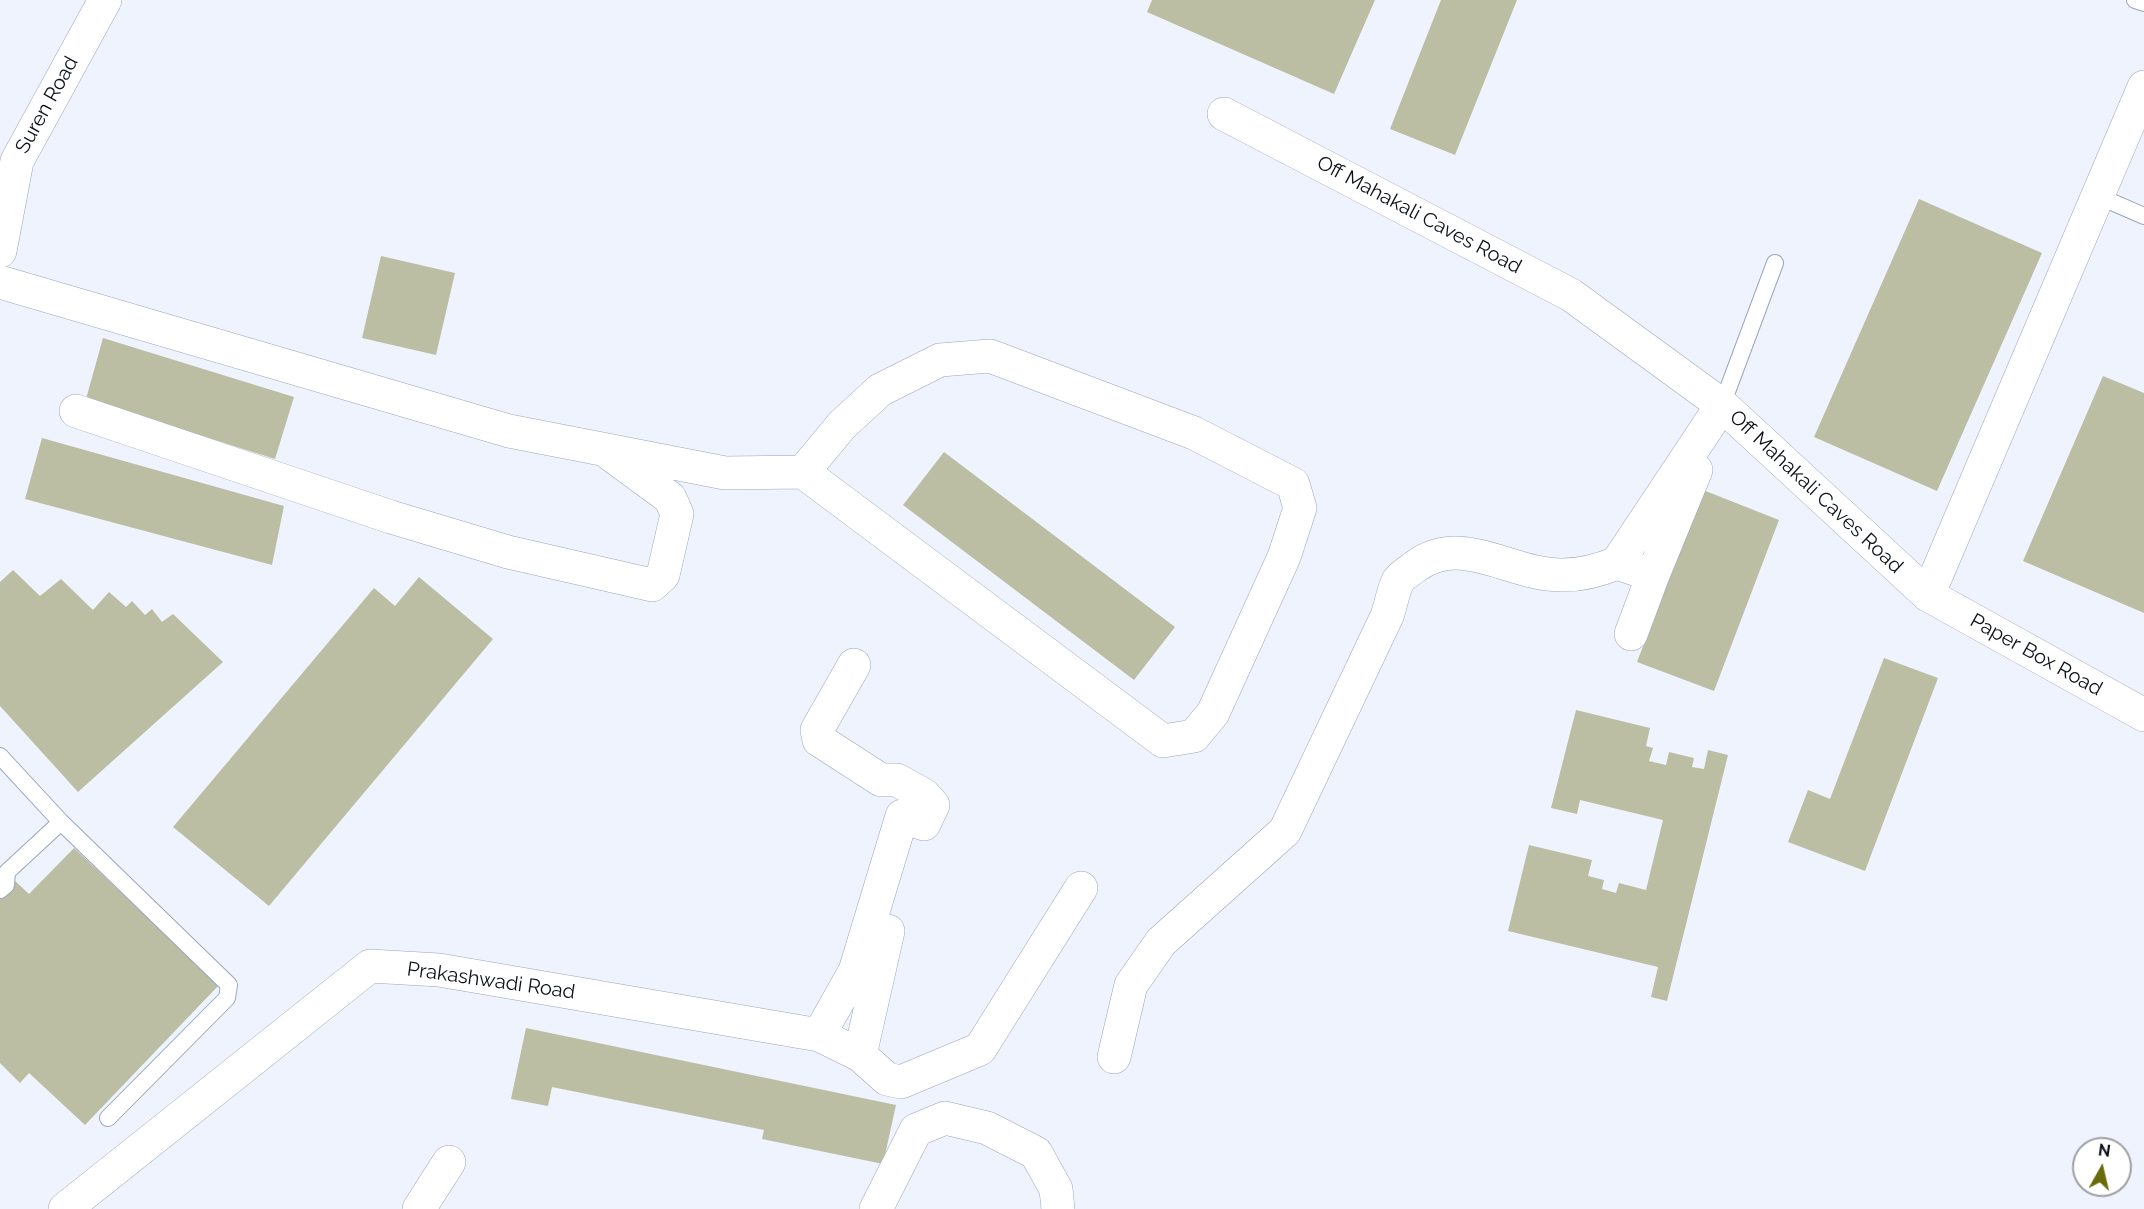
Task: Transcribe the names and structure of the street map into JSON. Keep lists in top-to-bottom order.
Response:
{
  "streets": {
    "street": [
      "Suren Road",
      "Off Mahakali Caves Road",
      "Paper Box Road",
      "Prakashwadi Road"
    ]
  },
  "crossings": [
    ["Off Mahakali Caves Road", "Paper Box Road"]
  ],
  "north": "top"
}
